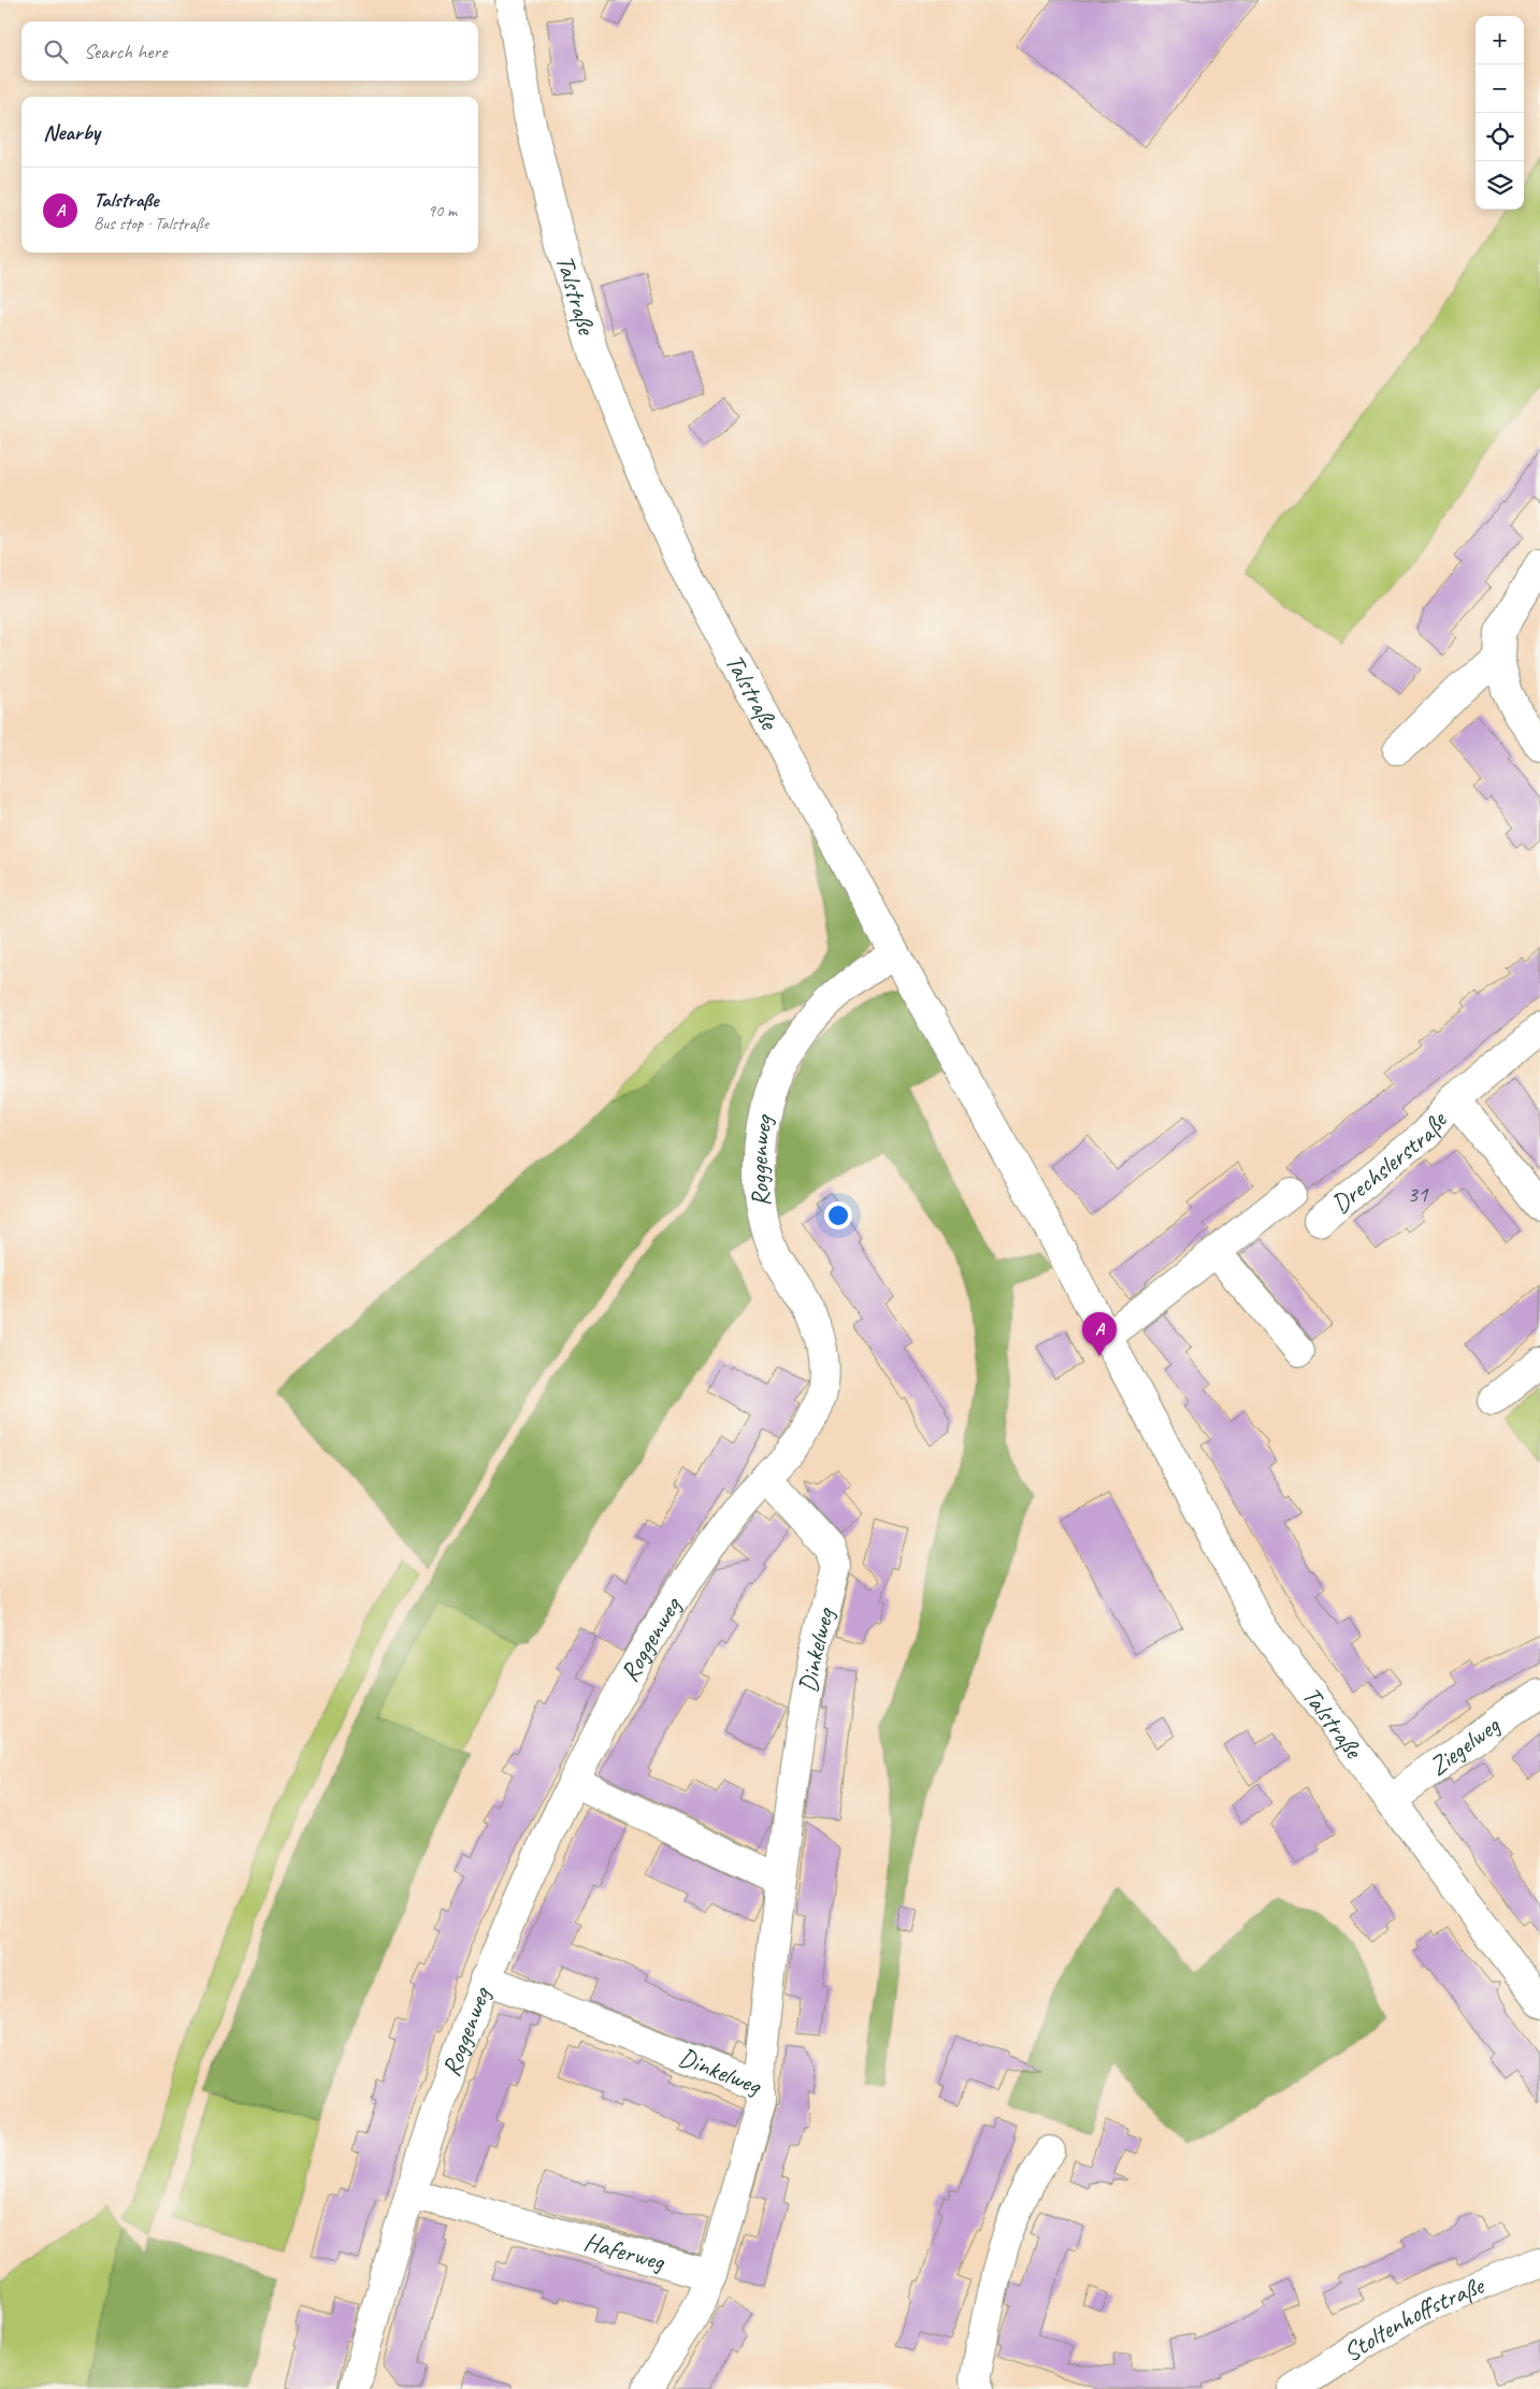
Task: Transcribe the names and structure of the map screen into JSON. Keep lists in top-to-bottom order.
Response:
{
  "streets": {
    "street": [
      "Talstraße",
      "Roggenweg",
      "Drechslerstraße",
      "Dinkelweg",
      "Ziegelweg",
      "Haferweg",
      "Stoltenhoffstraße"
    ]
  },
  "crossings": [
    ["Talstraße", "Roggenweg"],
    ["Talstraße", "Ziegelweg"],
    ["Roggenweg", "Dinkelweg"],
    ["Roggenweg", "Haferweg"]
  ],
  "house_numbers": ["31"],
  "page": {
    "map_buttons": ["+", "−"],
    "search": "Search here",
    "heading": "Nearby",
    "list": [
      {
        "mark": "A",
        "name": "Talstraße",
        "note": "Bus stop · Talstraße",
        "value": "90 m"
      }
    ],
    "pins": "A"
  }
}
